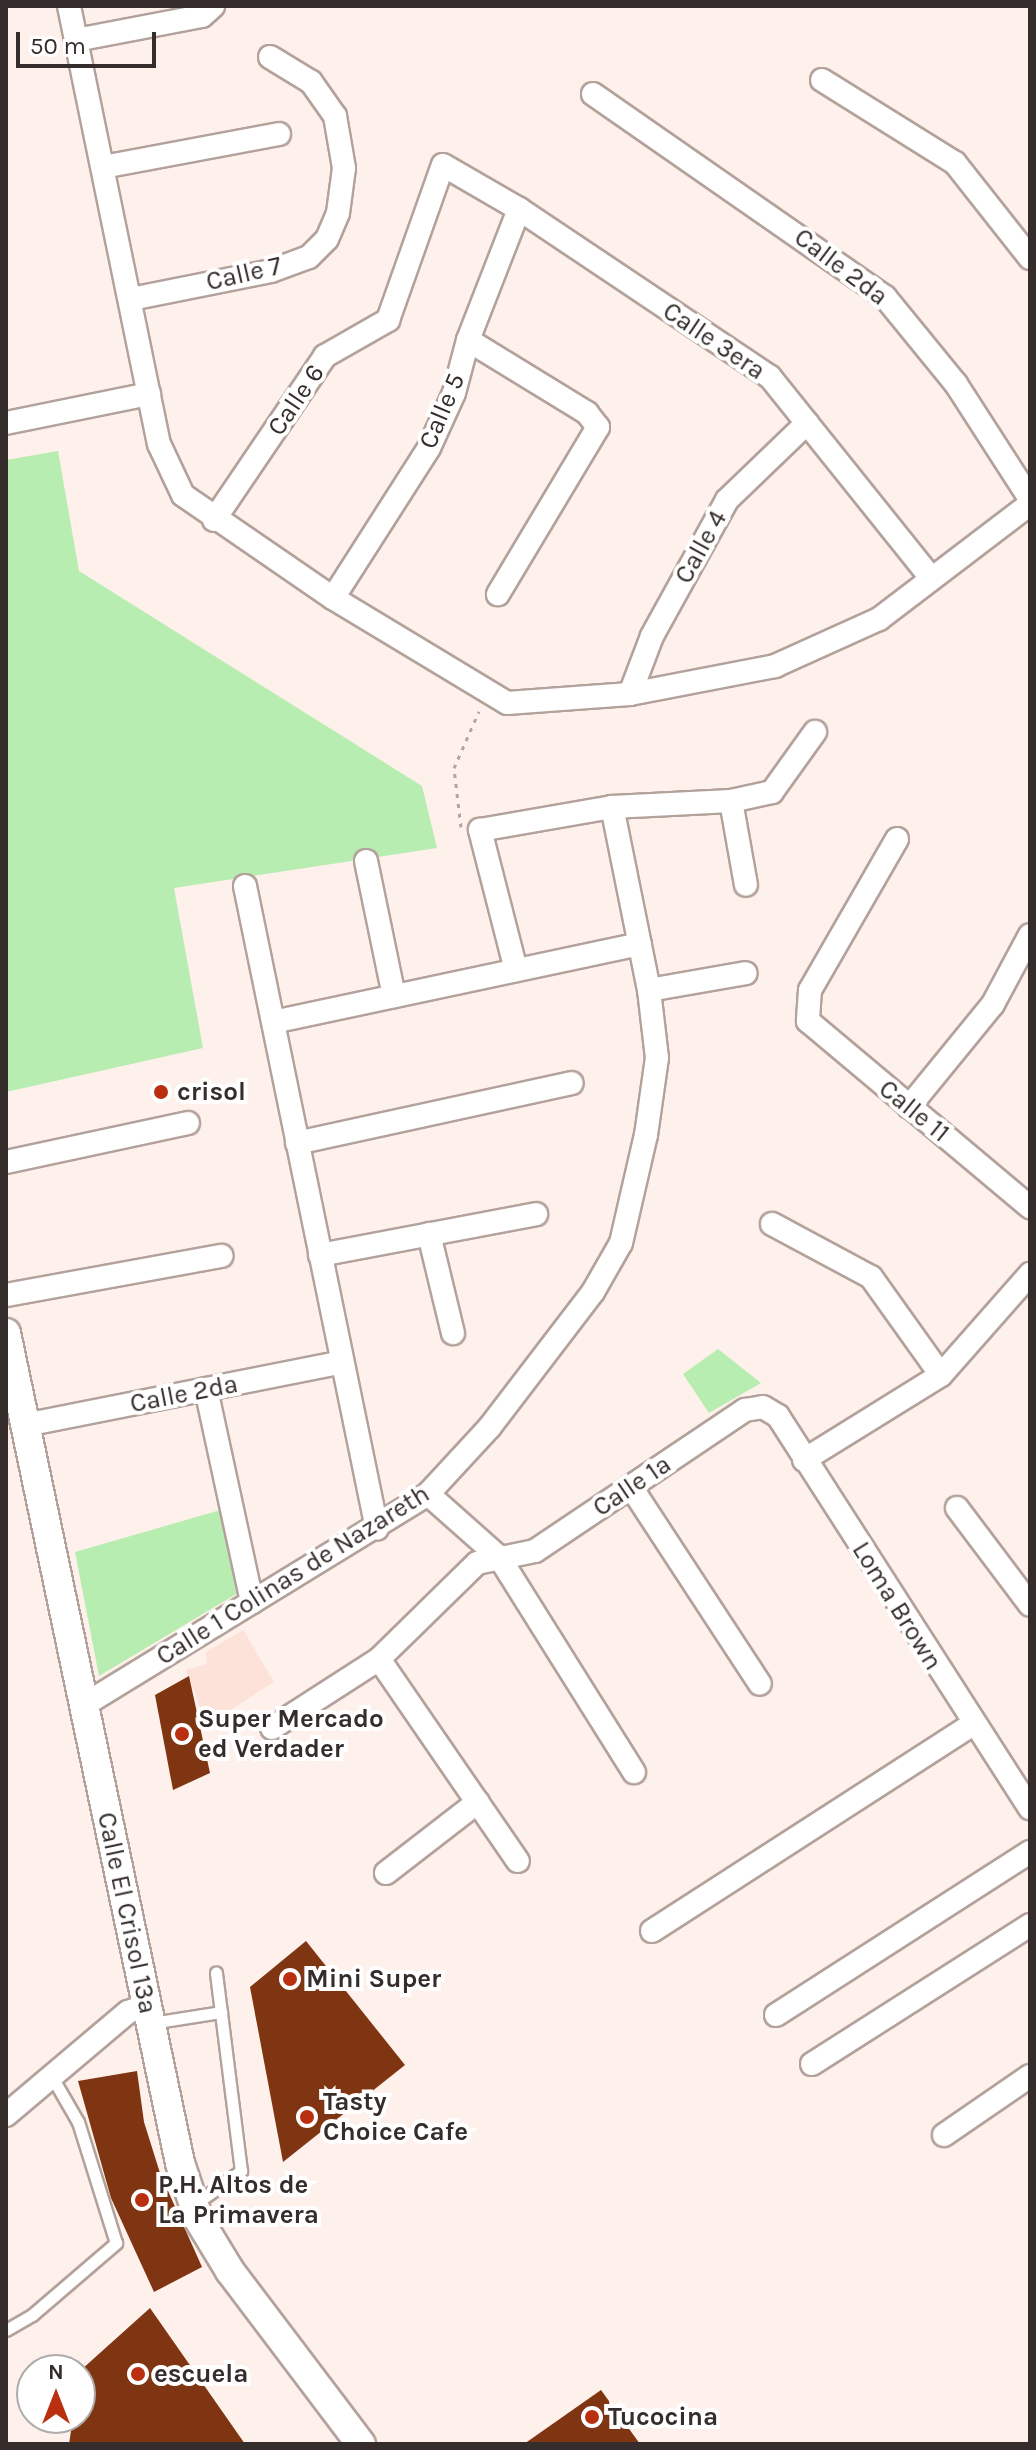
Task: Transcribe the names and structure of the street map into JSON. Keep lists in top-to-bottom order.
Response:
{
  "streets": {
    "street": [
      "Calle 2da",
      "Calle 7",
      "Calle 3era",
      "Calle 6",
      "Calle 5",
      "Calle 4",
      "Calle 11",
      "Calle 1a",
      "Calle 1 Colinas de Nazareth",
      "Loma Brown",
      "Calle El Crisol 13a"
    ]
  },
  "crossings": [
    ["Calle 2da", "Calle El Crisol 13a"],
    ["Calle 3era", "Calle 6"],
    ["Calle 3era", "Calle 5"],
    ["Calle 3era", "Calle 4"],
    ["Calle 1a", "Loma Brown"],
    ["Calle 1 Colinas de Nazareth", "Calle El Crisol 13a"]
  ],
  "places": [
    "crisol",
    "Super Mercado ed Verdader",
    "Mini Super",
    "Tasty Choice Cafe",
    "P.H. Altos de La Primavera",
    "escuela",
    "Tucocina"
  ],
  "scale_bar": "50 m",
  "north": "top"
}
